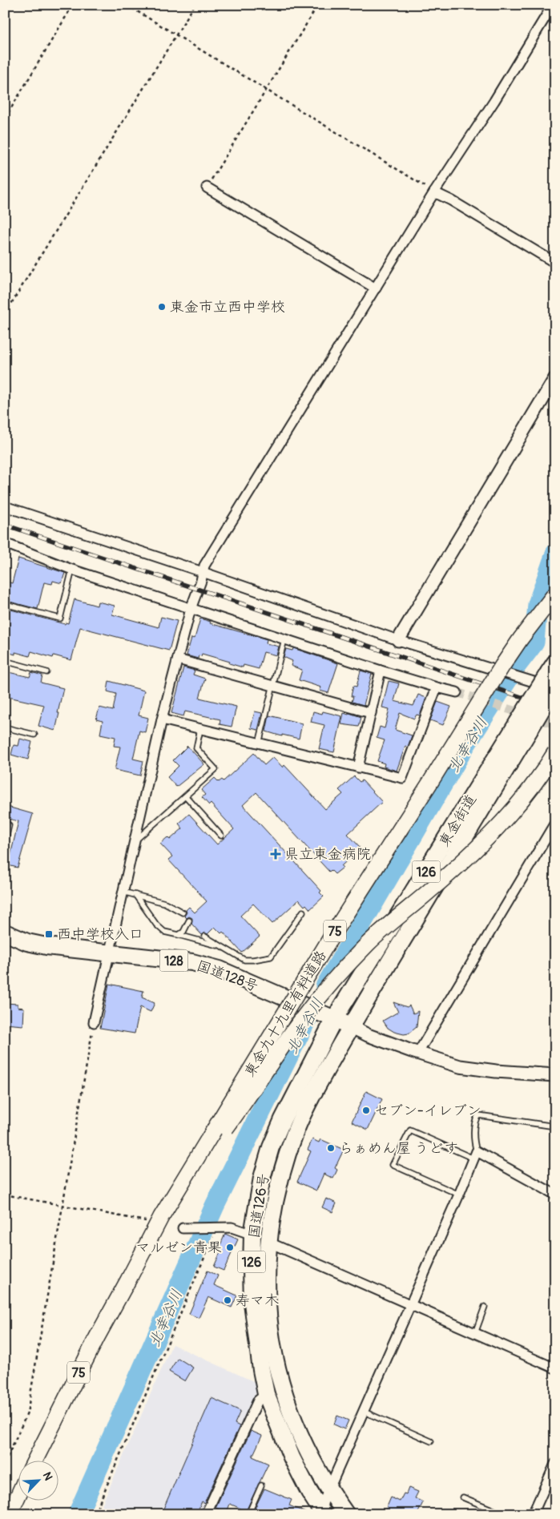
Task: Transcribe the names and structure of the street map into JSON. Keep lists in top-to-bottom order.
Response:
{
  "streets": {
    "highway": [
      "東金街道",
      "126",
      "128",
      "国道128号",
      "国道126号"
    ],
    "main road": ["75", "東金九十九里有料道路"]
  },
  "crossings": [
    ["東金街道", "国道128号"],
    ["東金街道", "国道126号"],
    ["国道128号", "国道126号"]
  ],
  "water": ["北幸谷川"],
  "places": {
    "other": [
      "東金市立西中学校",
      "セブン-イレブン",
      "らぁめん屋 うどす",
      "マルゼン青果",
      "寿マ木"
    ],
    "health": ["県立東金病院"],
    "transit": ["西中学校入口"]
  },
  "north": "top right"
}
